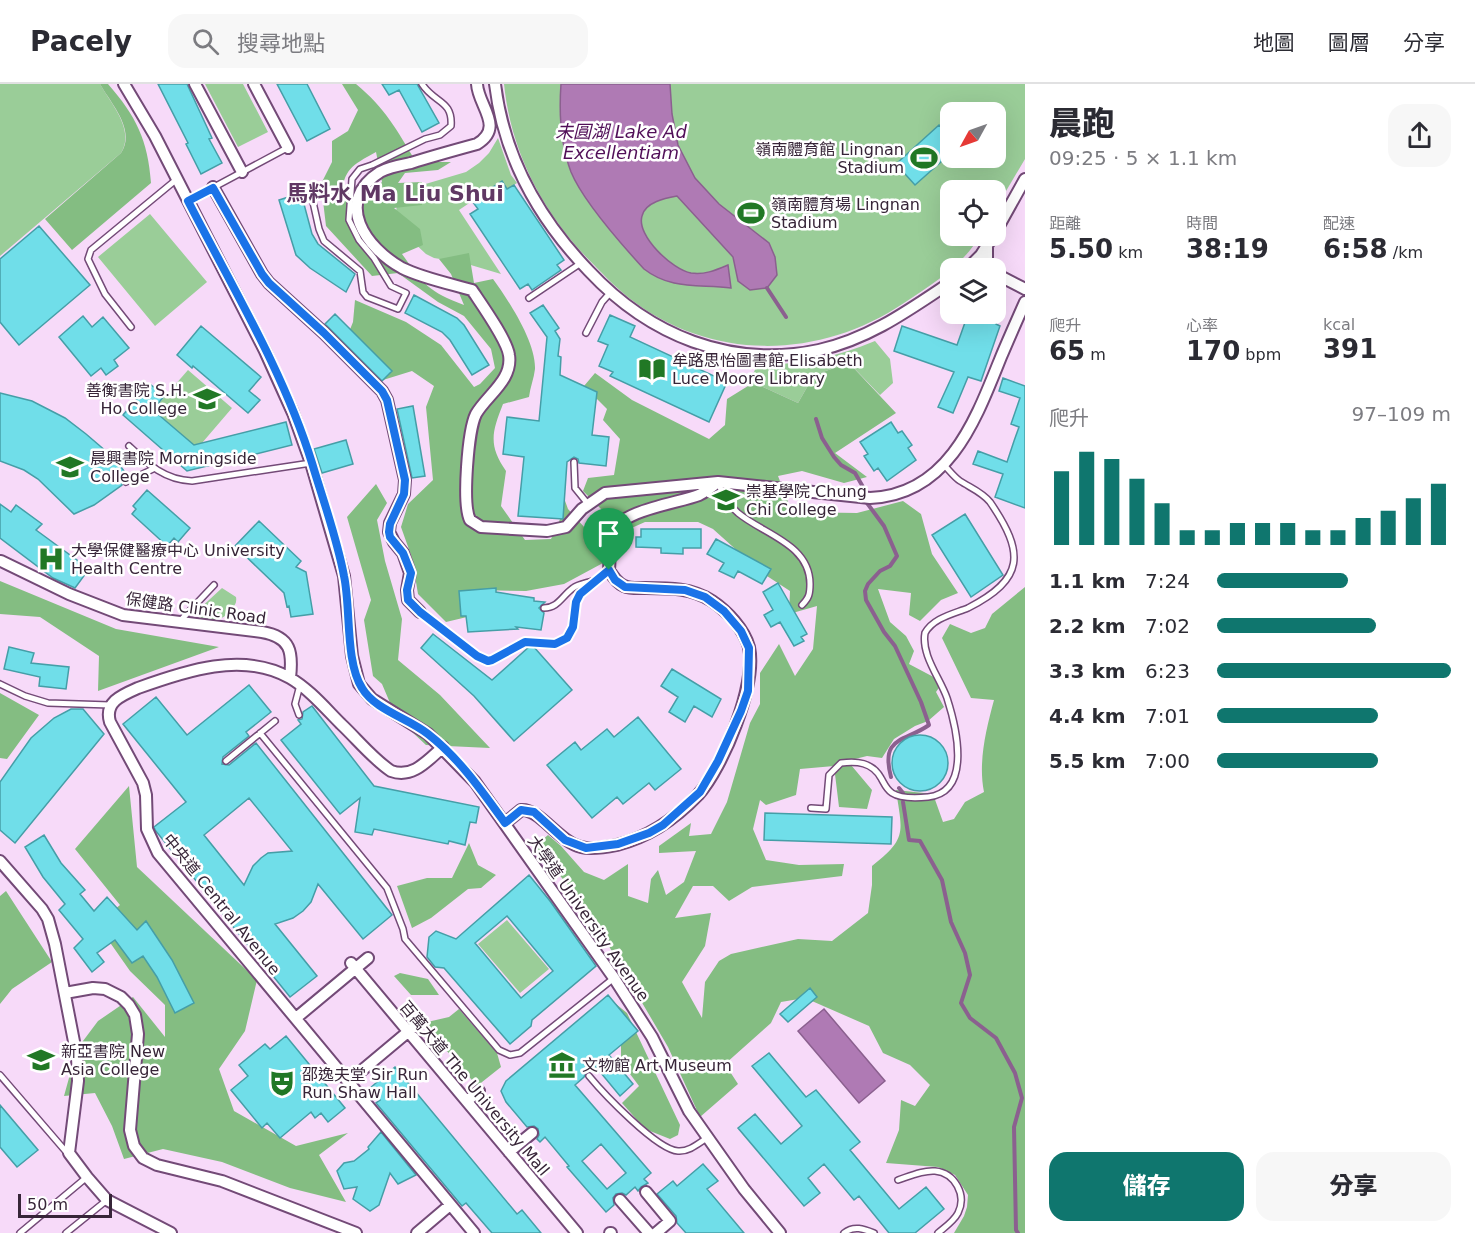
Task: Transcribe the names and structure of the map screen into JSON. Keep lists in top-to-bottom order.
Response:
{
  "streets": {
    "street": [
      "保健路 Clinic Road",
      "中央道 Central Avenue",
      "大學道 University Avenue",
      "百萬大道 The University Mall"
    ]
  },
  "districts": ["馬料水 Ma Liu Shui"],
  "water": ["未圓湖 Lake Ad Excellentiam"],
  "places": {
    "sports": ["嶺南體育館 Lingnan Stadium", "嶺南體育場 Lingnan Stadium"],
    "library": ["牟路思怡圖書館 Elisabeth Luce Moore Library"],
    "school or university": [
      "善衡書院 S.H. Ho College",
      "晨興書院 Morningside College",
      "崇基學院 Chung Chi College",
      "新亞書院 New Asia College"
    ],
    "hospital": ["大學保健醫療中心 University Health Centre"],
    "museum": ["文物館 Art Museum"],
    "theatre": ["邵逸夫堂 Sir Run Run Shaw Hall"]
  },
  "scale_bar": "50 m",
  "north": "bottom left",
  "page": {
    "header": "Pacely",
    "search": "搜尋地點",
    "nav": ["地圖", "圖層", "分享"],
    "heading": ["晨跑", "09:25 · 5 × 1.1 km"],
    "stats": [
      ["距離", "5.50 km"],
      ["時間", "38:19"],
      ["配速", "6:58 /km"],
      ["爬升", "65 m"],
      ["心率", "170 bpm"],
      ["kcal", "391"]
    ],
    "chart": ["爬升", "97–109 m"],
    "list": [
      {
        "name": "1.1 km",
        "note": "7:24"
      },
      {
        "name": "2.2 km",
        "note": "7:02"
      },
      {
        "name": "3.3 km",
        "note": "6:23"
      },
      {
        "name": "4.4 km",
        "note": "7:01"
      },
      {
        "name": "5.5 km",
        "note": "7:00"
      }
    ],
    "buttons": ["儲存", "分享"],
    "scale": "50 m"
  }
}
